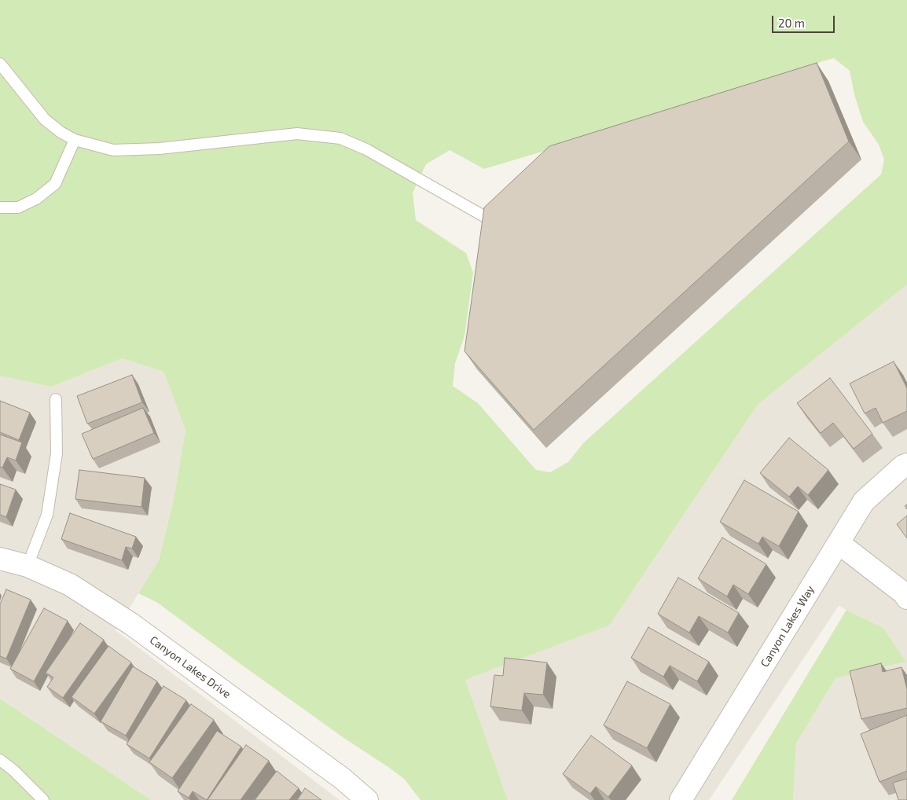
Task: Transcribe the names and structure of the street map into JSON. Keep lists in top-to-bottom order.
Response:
{
  "streets": {
    "street": ["Canyon Lakes Way", "Canyon Lakes Drive"]
  },
  "scale_bar": "20 m"
}
